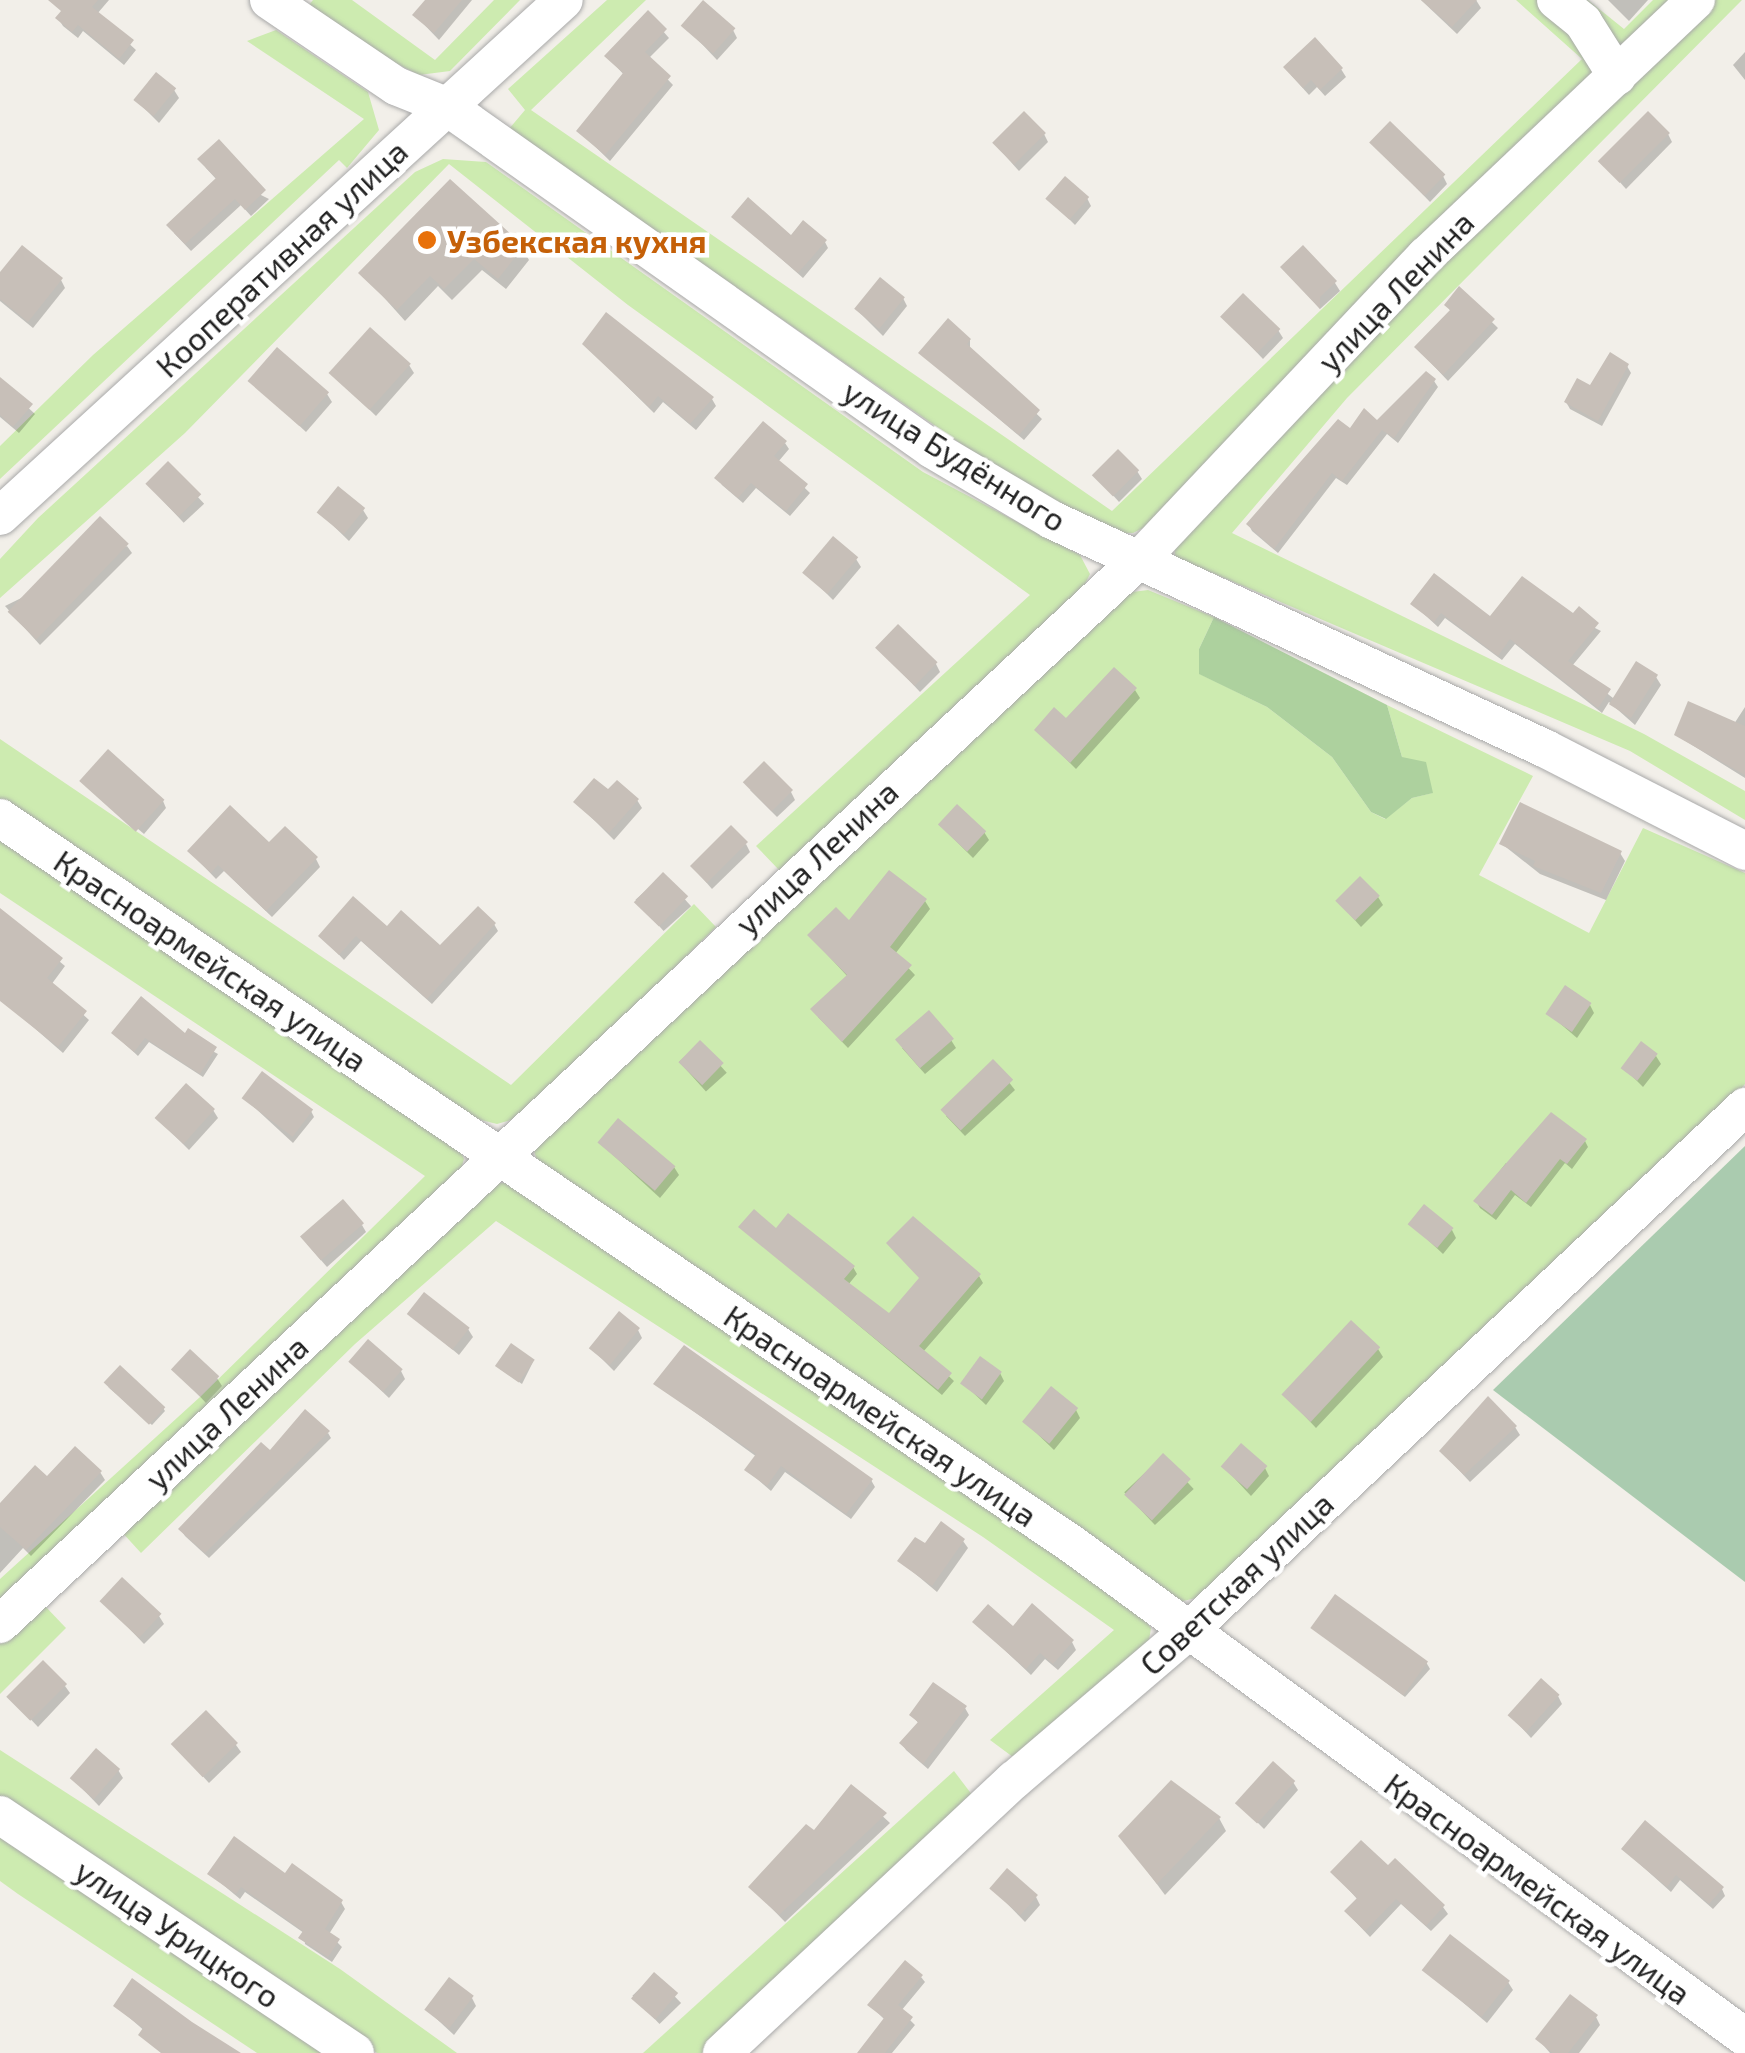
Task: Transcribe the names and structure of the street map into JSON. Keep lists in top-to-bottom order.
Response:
{
  "streets": {
    "street": [
      "Кооперативная улица",
      "улица Ленина",
      "улица Будённого",
      "Красноармейская улица",
      "Советская улица",
      "улица Урицкого"
    ]
  },
  "crossings": [
    ["Кооперативная улица", "улица Будённого"],
    ["улица Ленина", "улица Будённого"],
    ["улица Ленина", "Красноармейская улица"],
    ["Красноармейская улица", "Советская улица"]
  ],
  "places": ["Узбекская кухня"]
}
